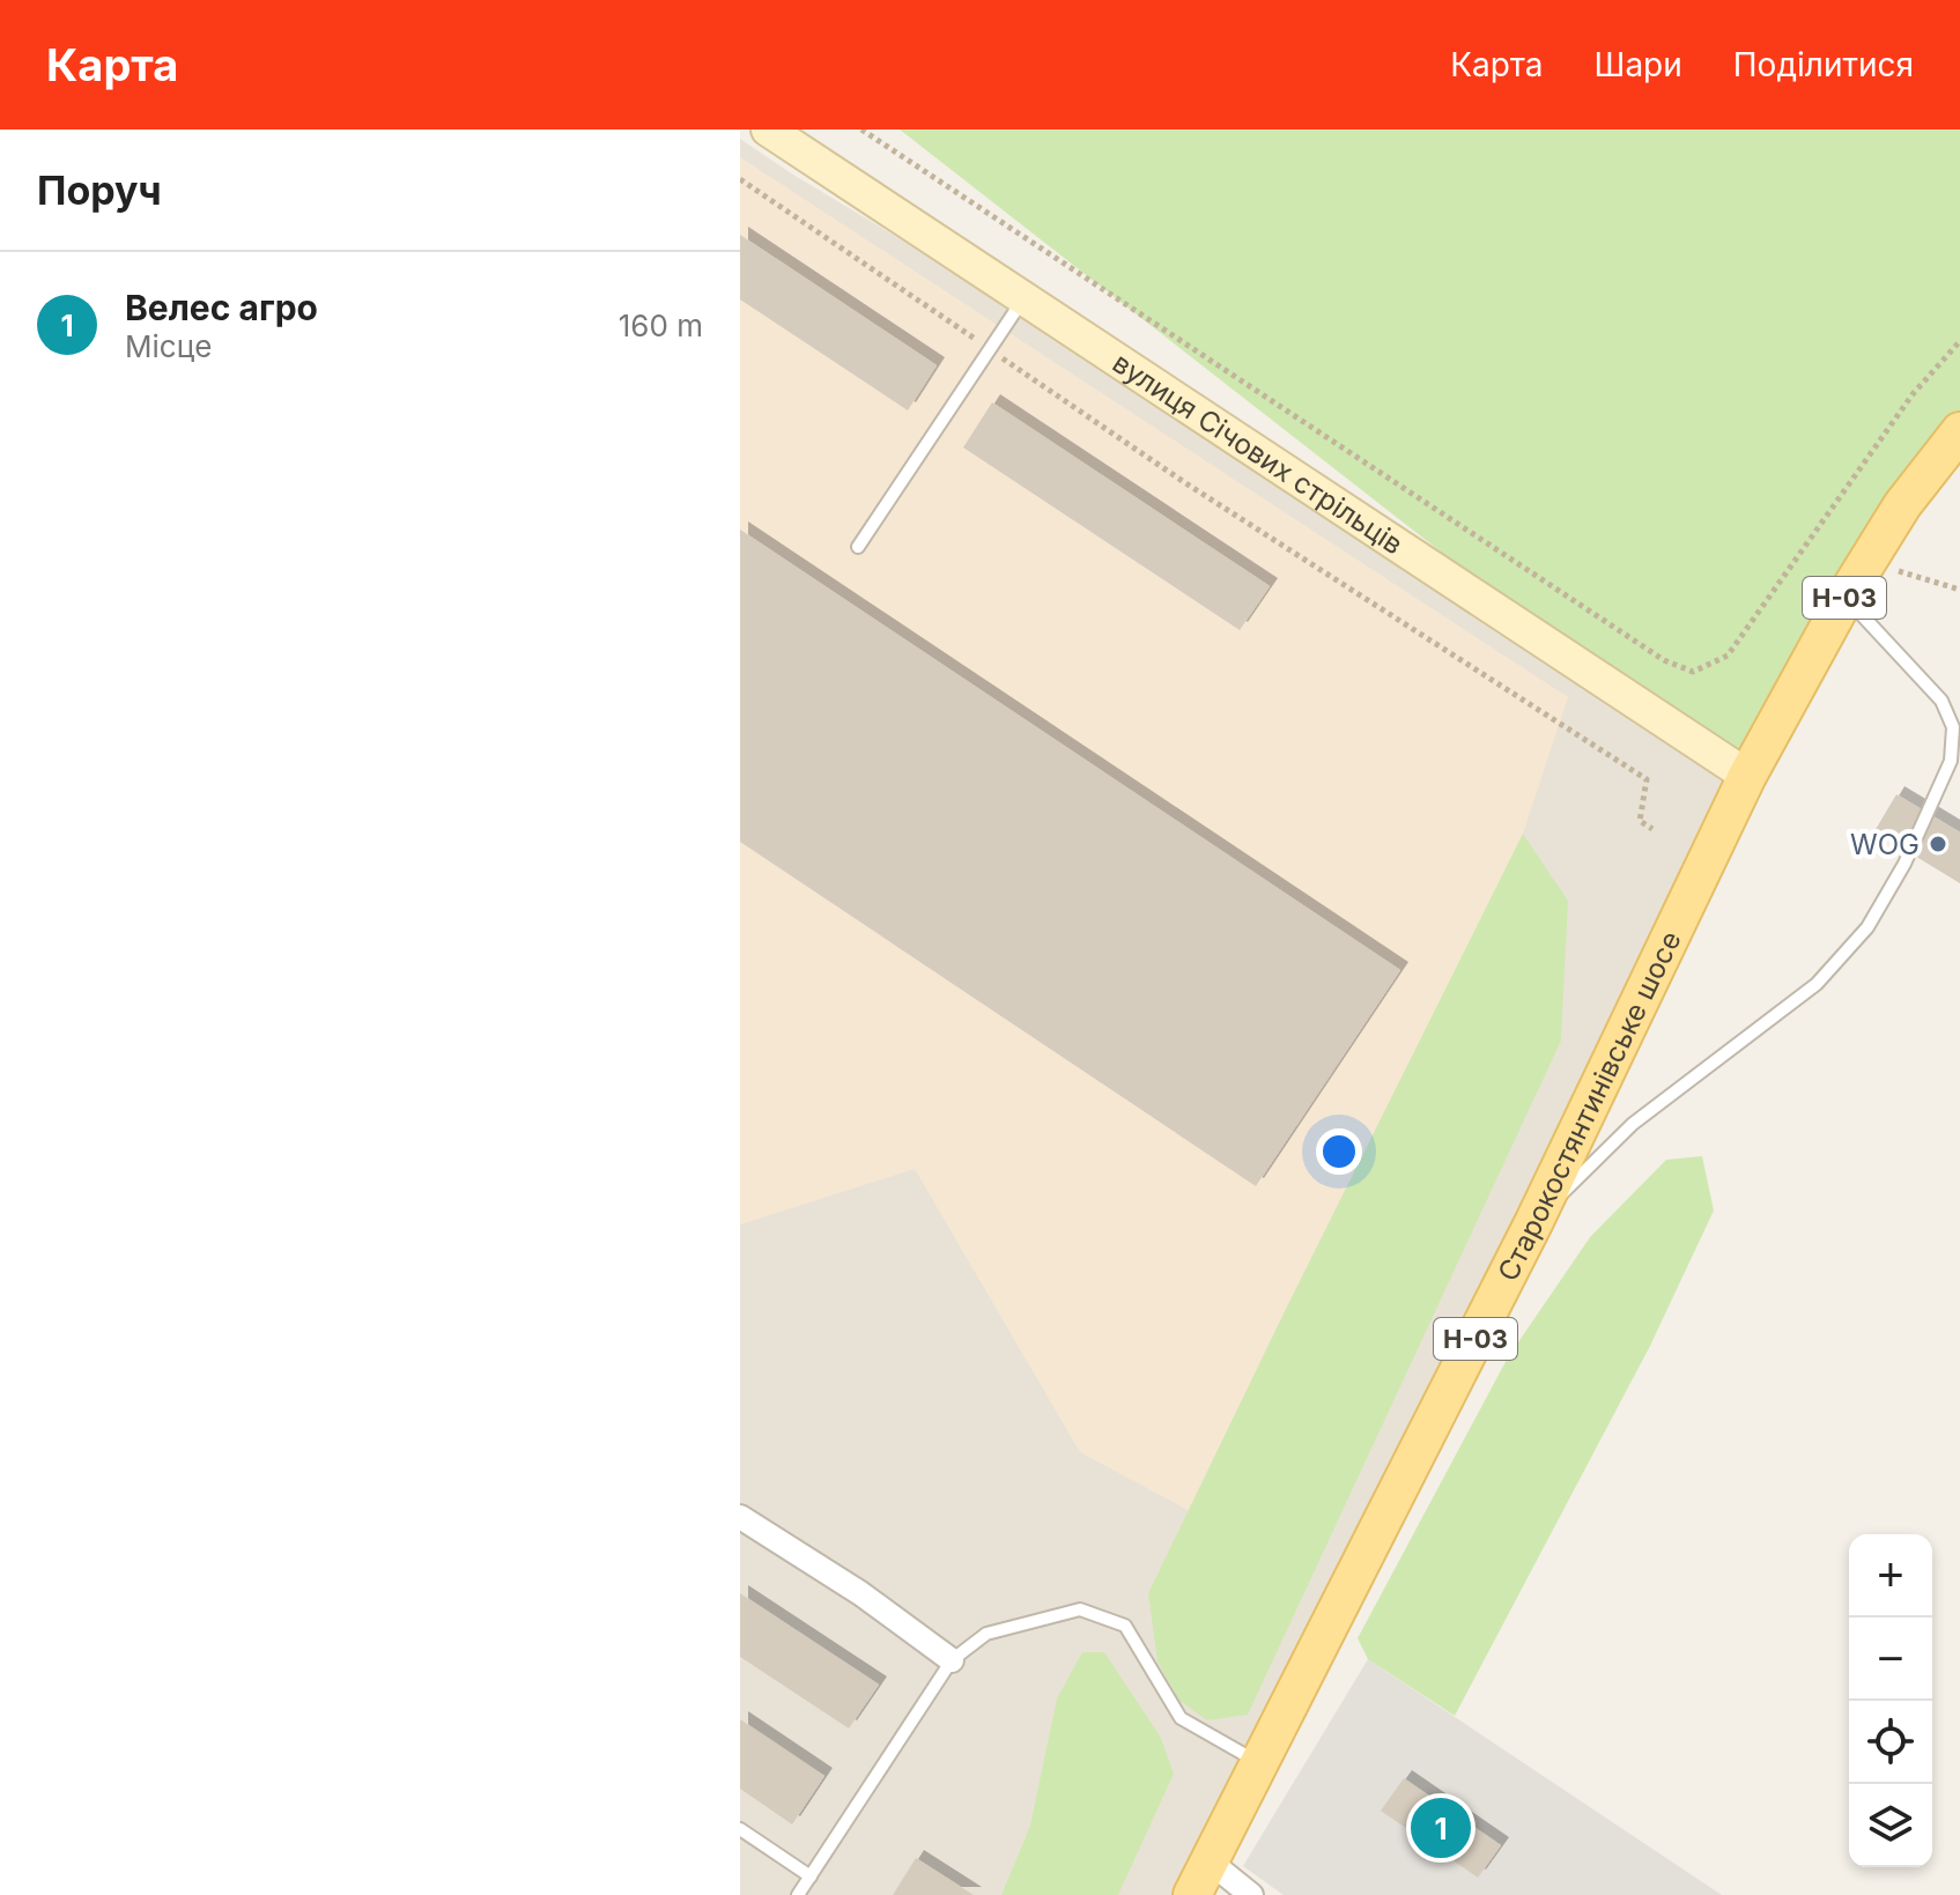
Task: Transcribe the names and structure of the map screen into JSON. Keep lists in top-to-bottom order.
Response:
{
  "streets": {
    "main road": ["Н-03", "Старокостянтинівське шосе"],
    "street": ["вулиця Січових стрільців"]
  },
  "crossings": [
    ["вулиця Січових стрільців", "Старокостянтинівське шосе"]
  ],
  "places": ["WOG"],
  "page": {
    "header": "Карта",
    "nav": ["Карта", "Шари", "Поділитися"],
    "heading": "Поруч",
    "list": [
      {
        "mark": "1",
        "name": "Велес агро",
        "note": "Місце",
        "value": "160 m"
      }
    ],
    "map_buttons": ["+", "−"],
    "pins": "1"
  }
}
